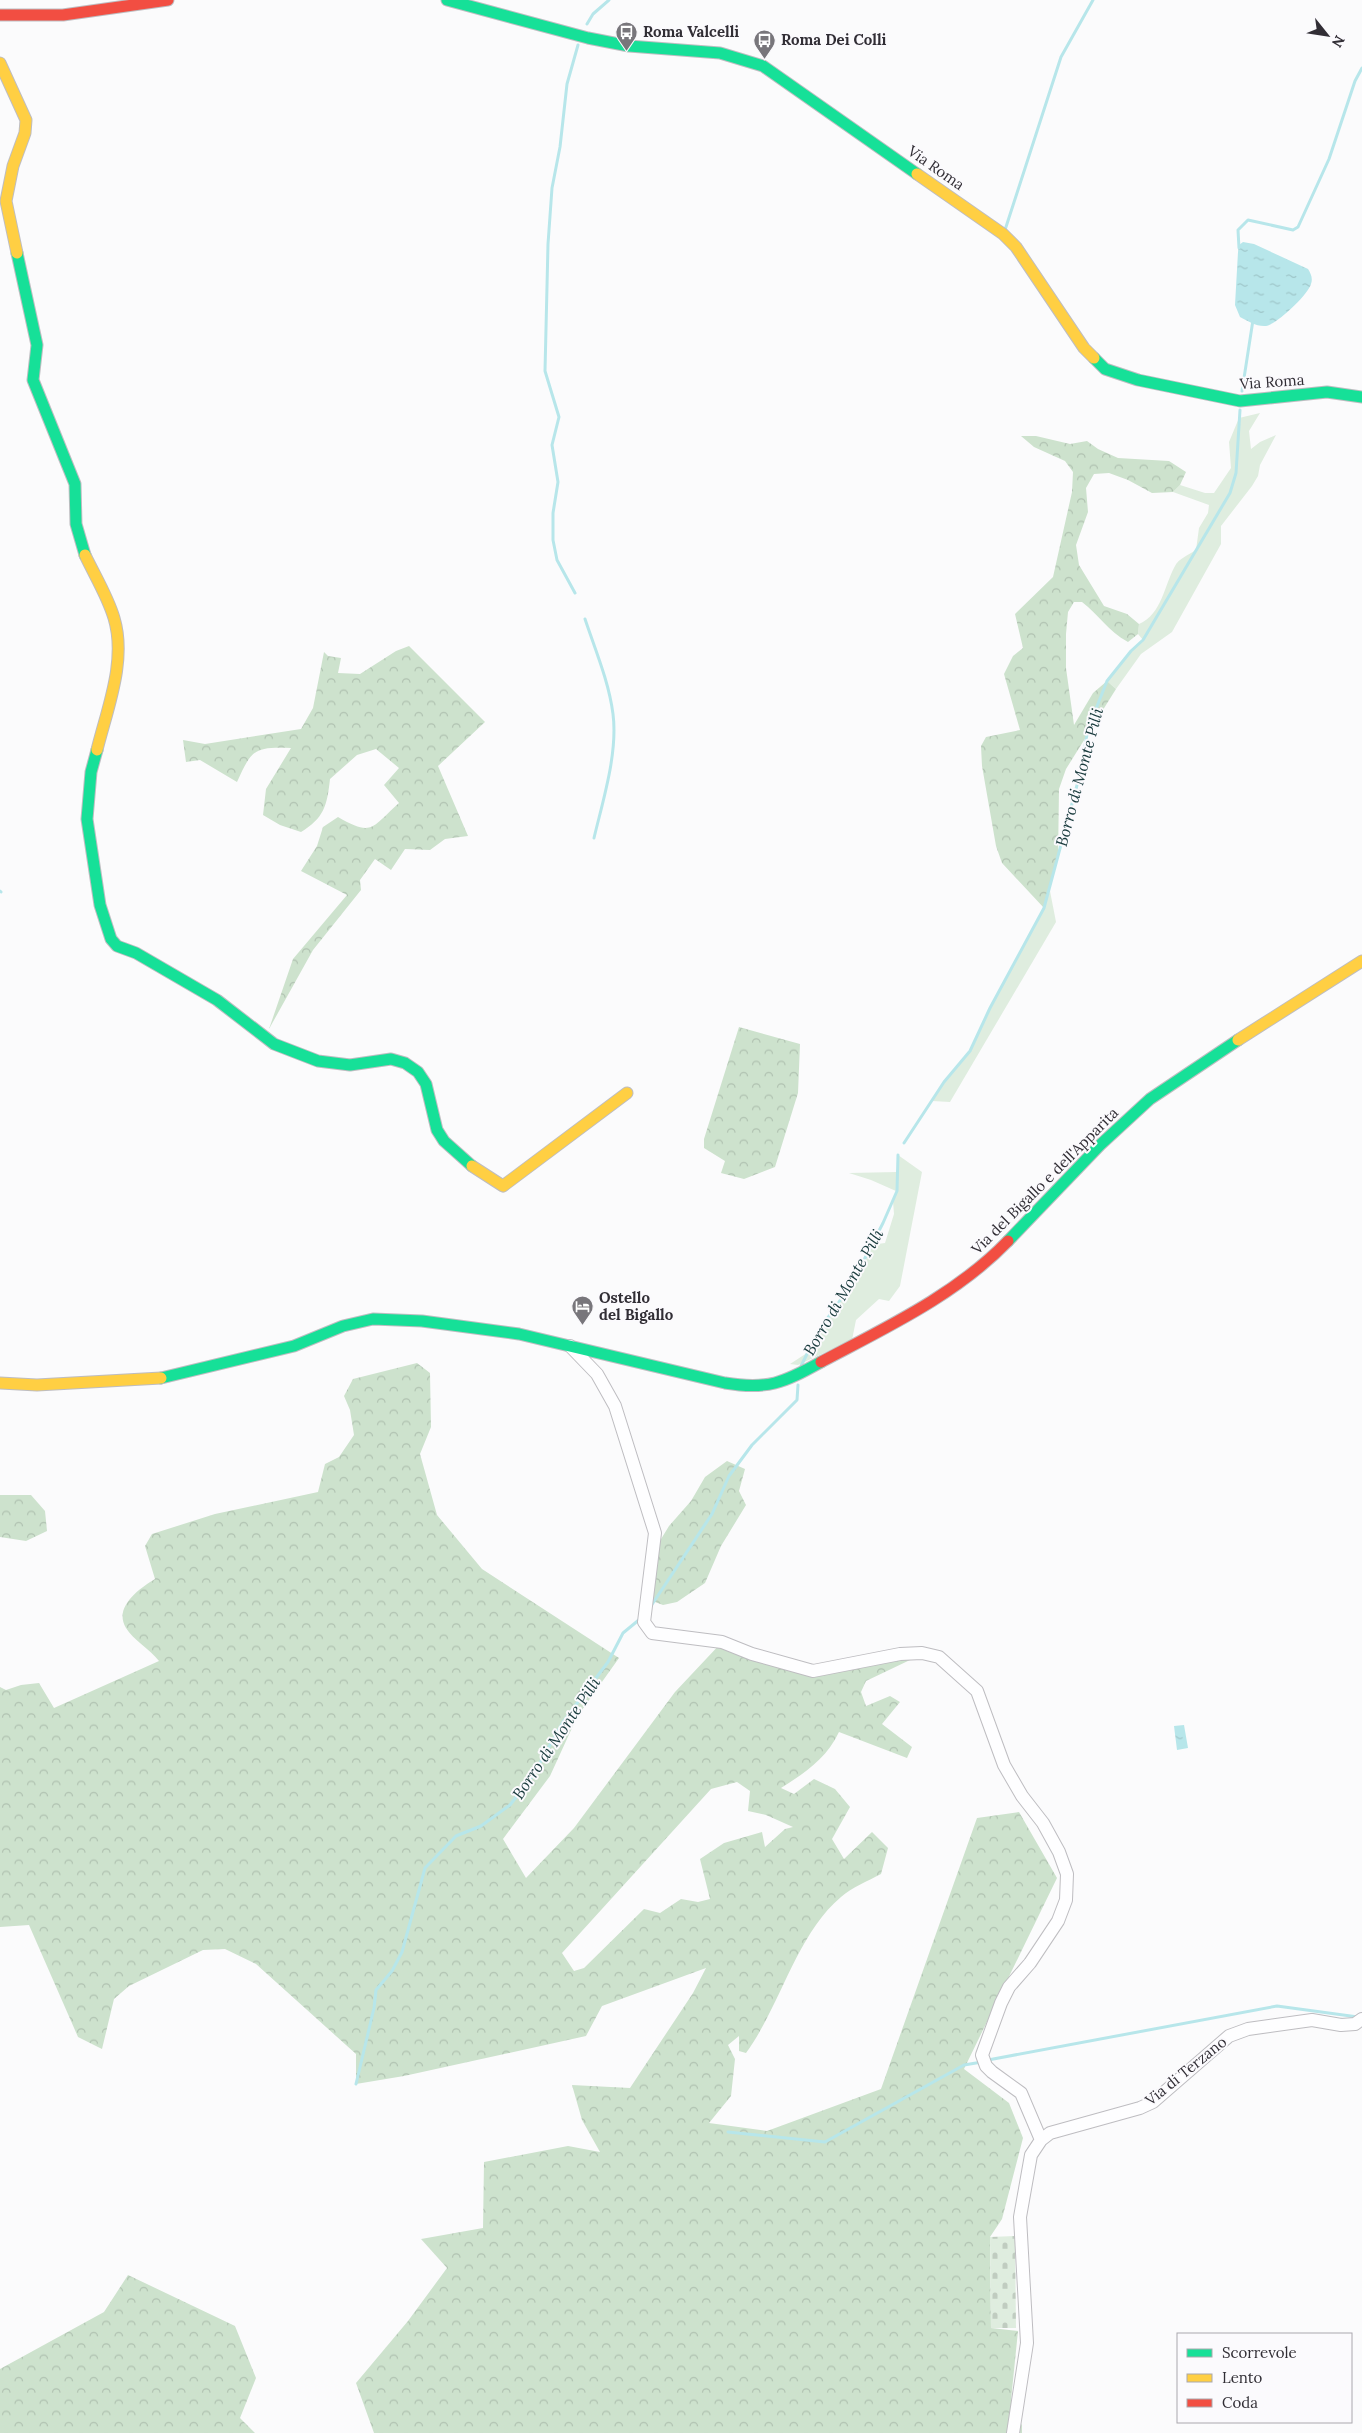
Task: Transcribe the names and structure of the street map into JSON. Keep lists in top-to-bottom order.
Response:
{
  "streets": {
    "street": ["Via Roma", "Via del Bigallo e dell'Apparita", "Via di Terzano"]
  },
  "water": ["Borro di Monte Pilli"],
  "places": {
    "bus stop": ["Roma Valcelli", "Roma Dei Colli"],
    "hotel": ["Ostello del Bigallo"]
  },
  "legend": ["Scorrevole", "Lento", "Coda"],
  "north": "bottom right"
}
